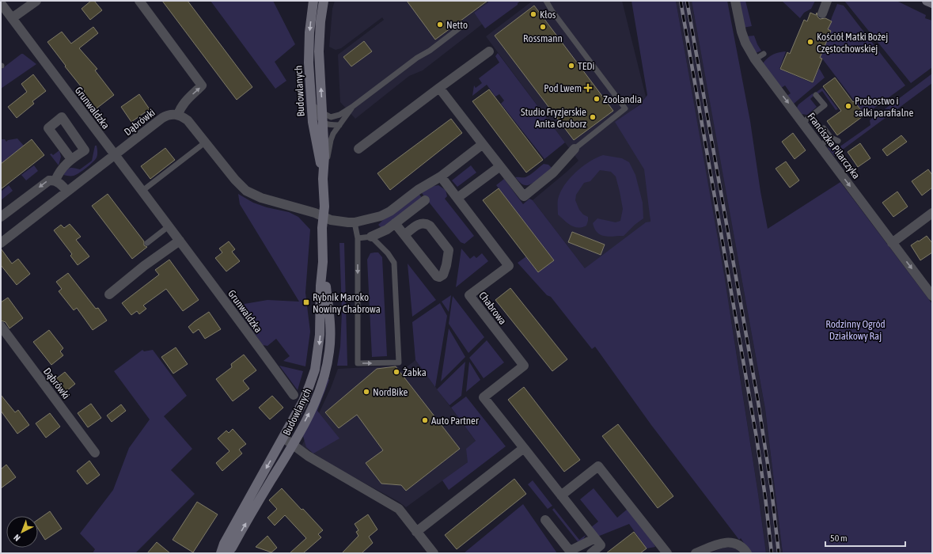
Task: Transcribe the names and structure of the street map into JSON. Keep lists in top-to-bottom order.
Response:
{
  "streets": {
    "main road": ["Budowlanych"],
    "street": [
      "Grunwaldzka",
      "Dąbrówki",
      "Franciszka Pilarczyka",
      "Chabrowa"
    ]
  },
  "crossings": [
    ["Grunwaldzka", "Dąbrówki"]
  ],
  "one_way": ["Franciszka Pilarczyka"],
  "parks": ["Rodzinny Ogród Działkowy Raj"],
  "places": {
    "other": [
      "Kłos",
      "Netto",
      "Rossmann",
      "Kościół Matki Bożej Częstochowskiej",
      "TEDi",
      "Zoolandia",
      "Probostwo i salki parafialne",
      "Studio Fryzjerskie Anita Groborz",
      "Żabka",
      "NordBike",
      "Auto Partner"
    ],
    "health": ["Pod Lwem"],
    "transit": ["Rybnik Maroko Nowiny Chabrowa"]
  },
  "scale_bar": "50 m",
  "north": "bottom left"
}
